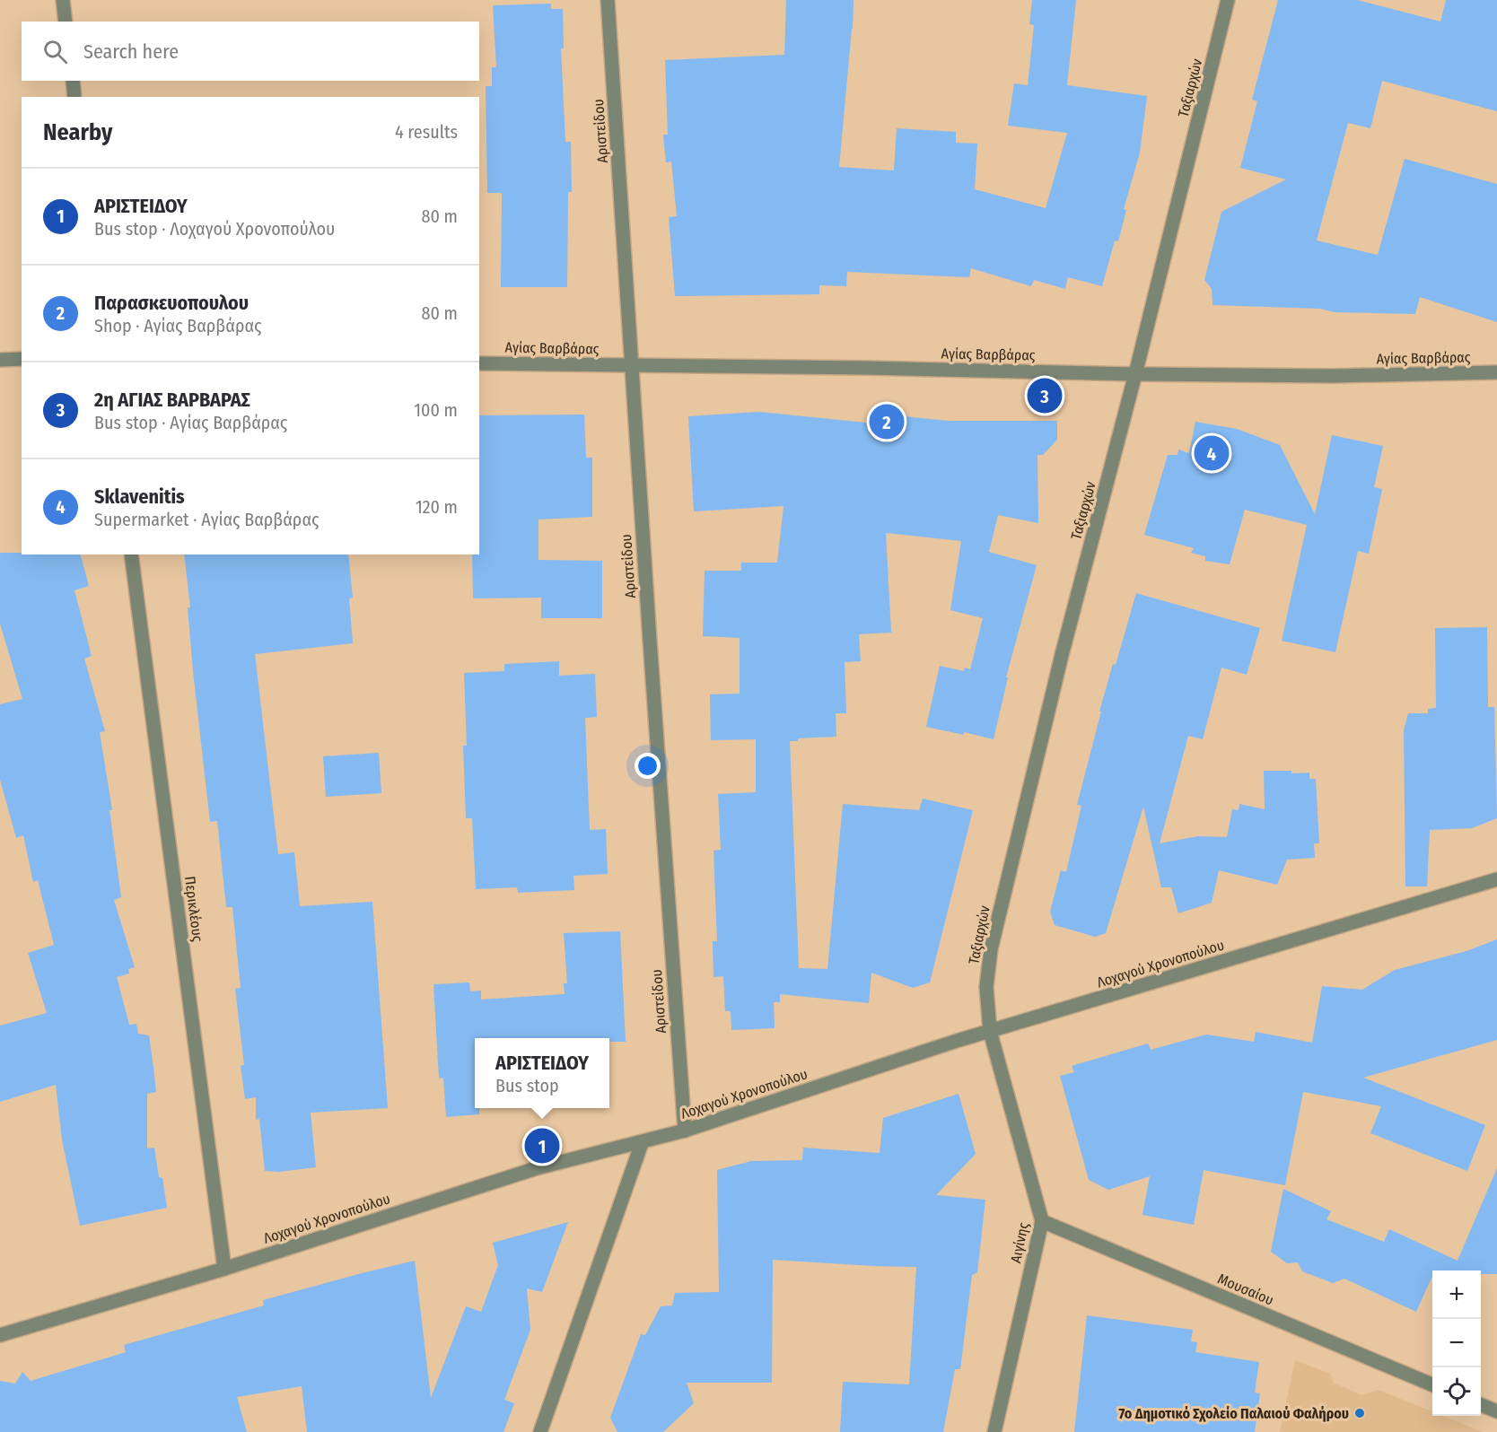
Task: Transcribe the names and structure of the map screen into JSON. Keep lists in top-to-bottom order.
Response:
{
  "streets": {
    "street": [
      "Ταξιαρχών",
      "Αριστείδου",
      "Αγίας Βαρβάρας",
      "Περικλέους",
      "Λοχαγού Χρονοπούλου",
      "Αιγίνης",
      "Μουσαίου"
    ]
  },
  "crossings": [
    ["Ταξιαρχών", "Αγίας Βαρβάρας"],
    ["Ταξιαρχών", "Λοχαγού Χρονοπούλου"],
    ["Ταξιαρχών", "Αιγίνης"],
    ["Αριστείδου", "Αγίας Βαρβάρας"],
    ["Αριστείδου", "Λοχαγού Χρονοπούλου"],
    ["Περικλέους", "Λοχαγού Χρονοπούλου"],
    ["Λοχαγού Χρονοπούλου", "Αιγίνης"],
    ["Αιγίνης", "Μουσαίου"]
  ],
  "places": ["7ο Δημοτικό Σχολείο Παλαιού Φαλήρου"],
  "page": {
    "search": "Search here",
    "heading": ["Nearby", "4 results"],
    "list": [
      {
        "mark": "1",
        "name": "ΑΡΙΣΤΕΙΔΟΥ",
        "note": "Bus stop · Λοχαγού Χρονοπούλου",
        "value": "80 m"
      },
      {
        "mark": "2",
        "name": "Παρασκευοπουλου",
        "note": "Shop · Αγίας Βαρβάρας",
        "value": "80 m"
      },
      {
        "mark": "3",
        "name": "2η ΑΓΙΑΣ ΒΑΡΒΑΡΑΣ",
        "note": "Bus stop · Αγίας Βαρβάρας",
        "value": "100 m"
      },
      {
        "mark": "4",
        "name": "Sklavenitis",
        "note": "Supermarket · Αγίας Βαρβάρας",
        "value": "120 m"
      }
    ],
    "pins": [
      "3",
      "2",
      "4",
      "1"
    ],
    "popup": ["ΑΡΙΣΤΕΙΔΟΥ", "Bus stop"],
    "map_buttons": ["+", "−"]
  }
}
